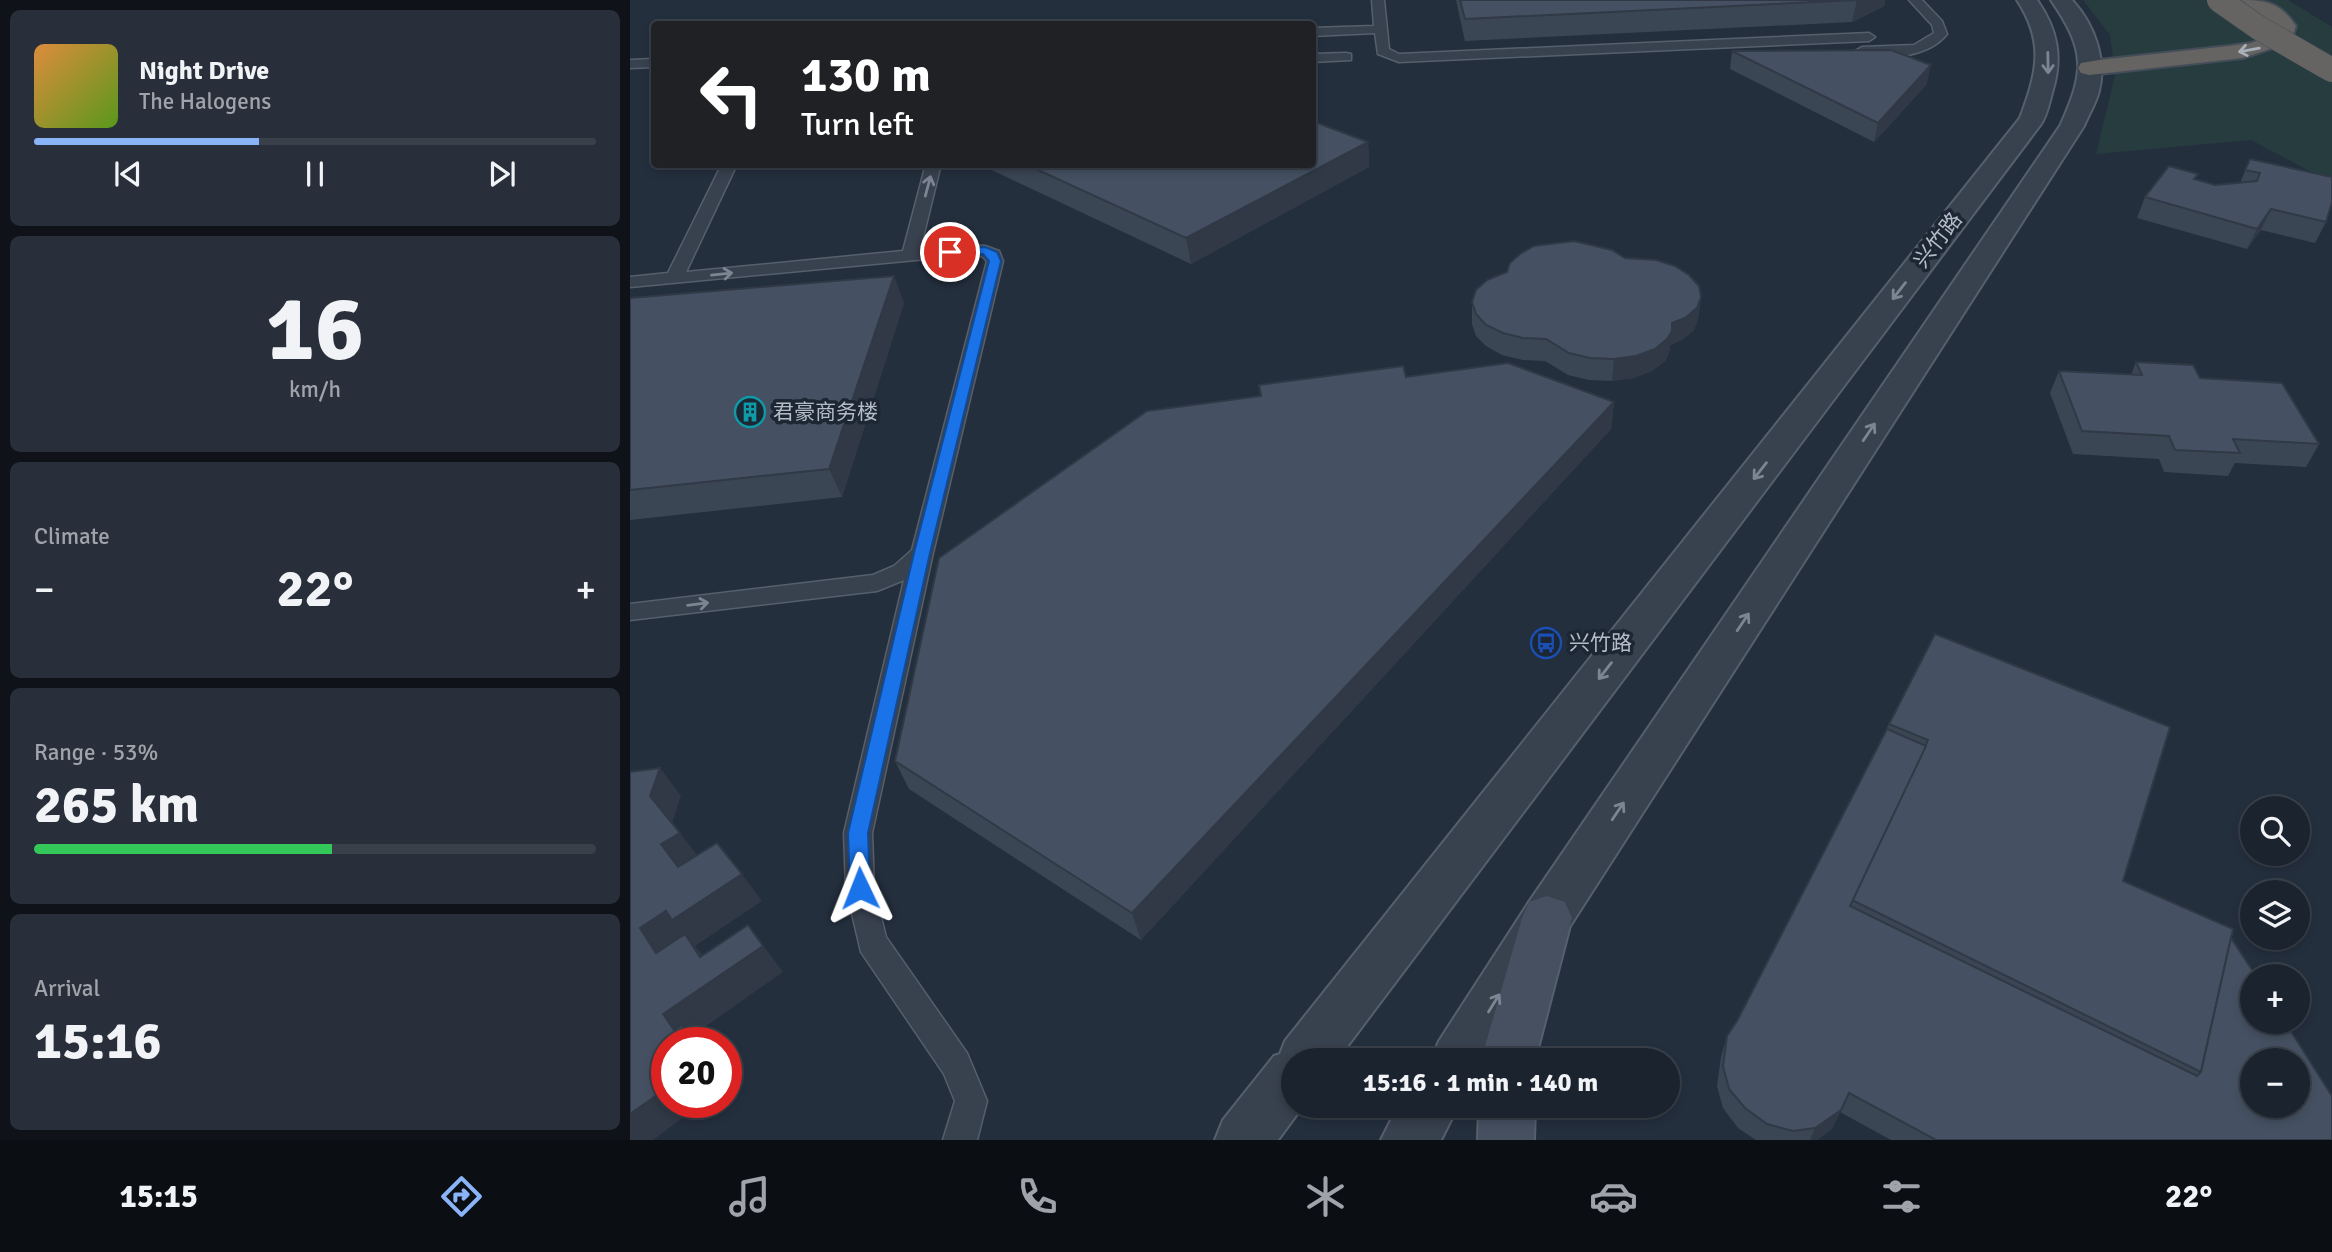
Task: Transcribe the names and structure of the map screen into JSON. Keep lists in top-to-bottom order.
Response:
{
  "streets": {
    "street": ["兴竹路"]
  },
  "places": {
    "building": ["君豪商务楼"],
    "bus stop": ["兴竹路"]
  },
  "page": {
    "turn": ["130 m", "Turn left"],
    "song": ["Night Drive", "The Halogens"],
    "tile": [
      ["16", "km/h"],
      "Climate",
      ["Range · 53%", "265 km"],
      ["Arrival", "15:16"]
    ],
    "heat": ["−", "22°", "+"],
    "map_buttons": ["+", "−"],
    "limit": "20",
    "trip": "15:16 · 1 min · 140 m",
    "tabs": ["15:15", "22°"]
  }
}
